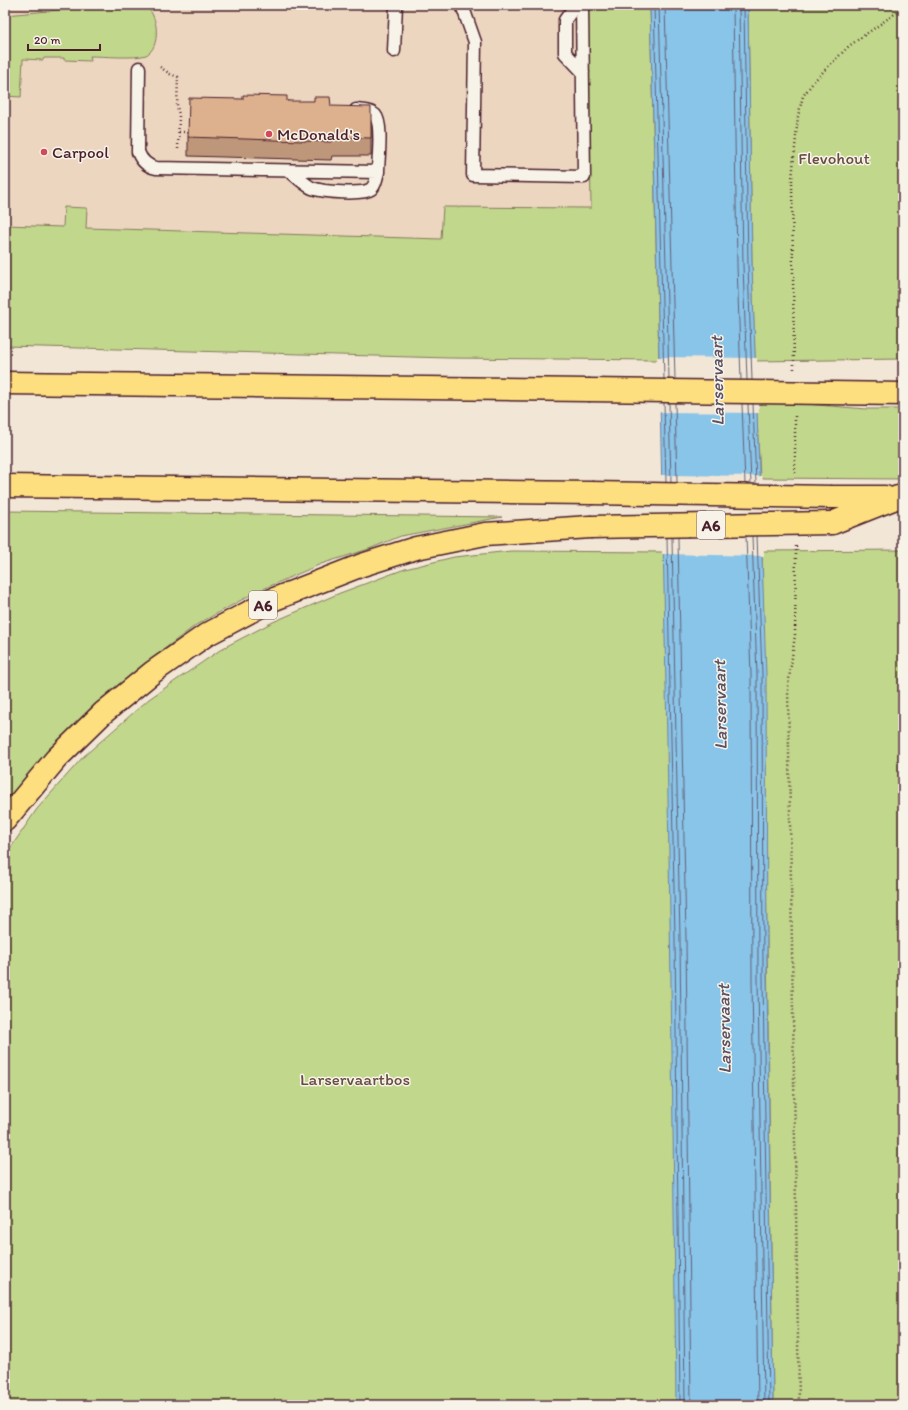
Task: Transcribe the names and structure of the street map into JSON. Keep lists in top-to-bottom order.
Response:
{
  "streets": {
    "highway": ["A6"]
  },
  "water": ["Larservaart"],
  "parks": ["Flevohout", "Larservaartbos"],
  "places": ["McDonald's", "Carpool"],
  "scale_bar": "20 m"
}
